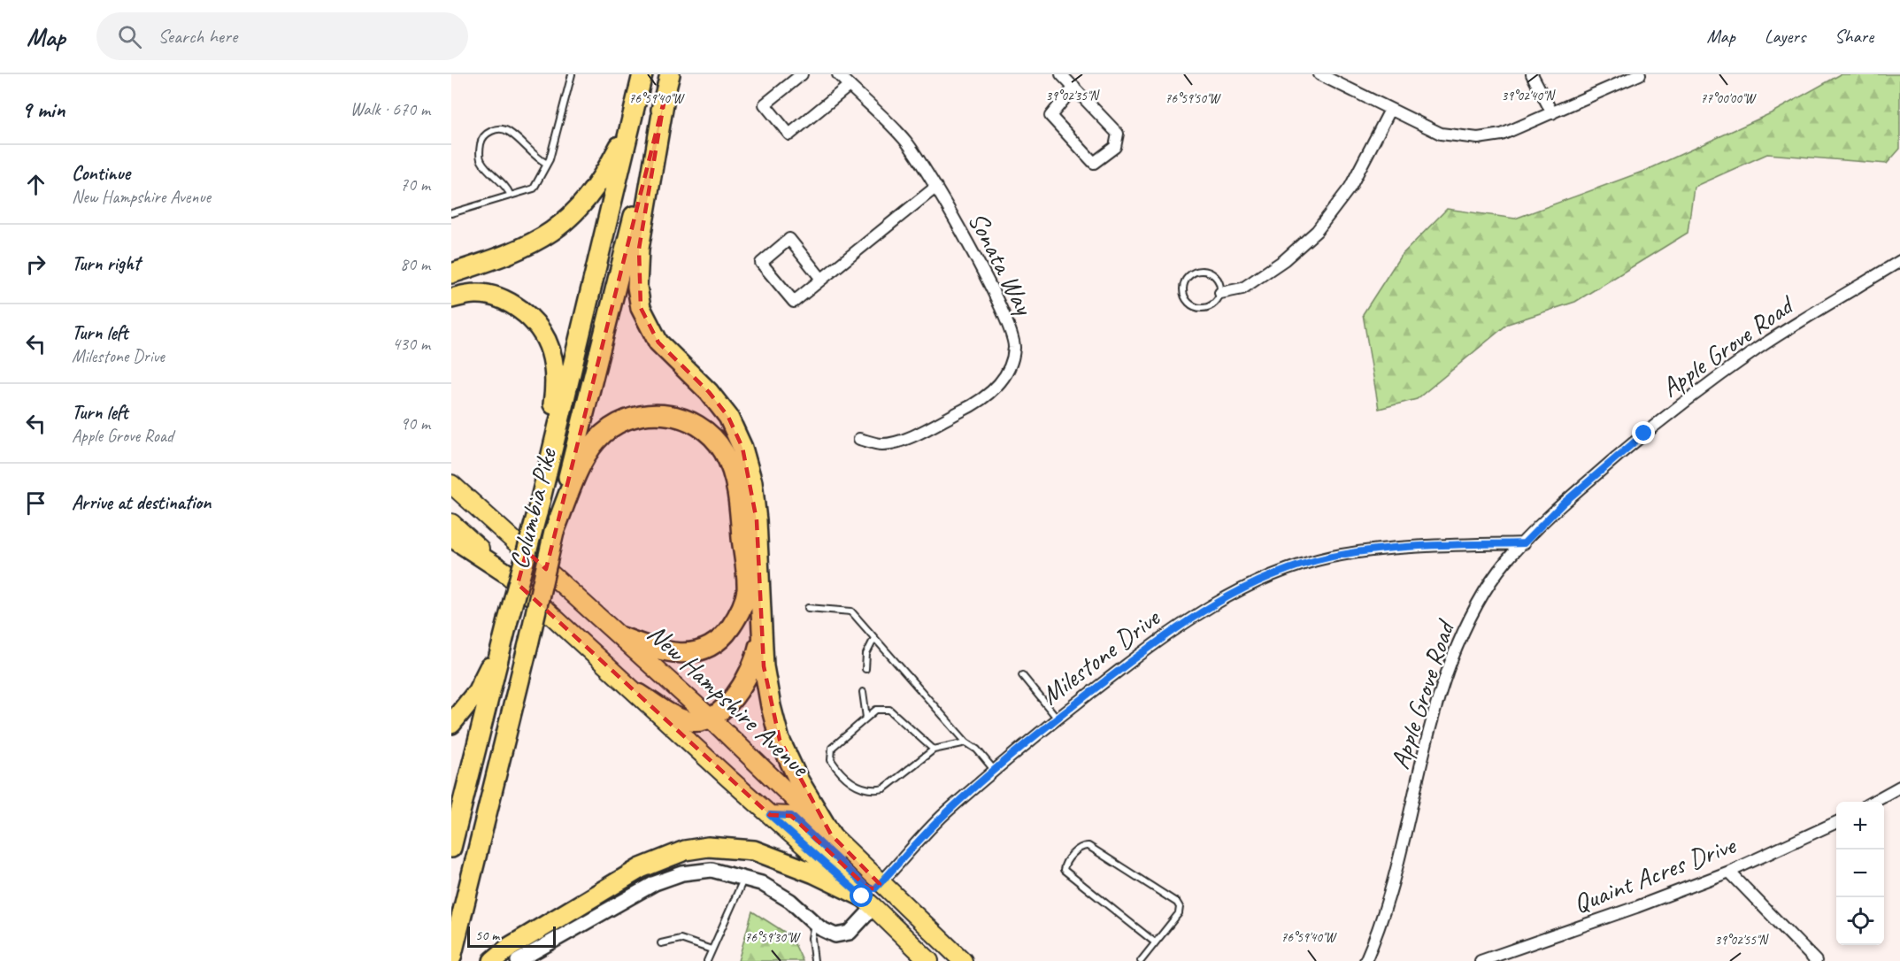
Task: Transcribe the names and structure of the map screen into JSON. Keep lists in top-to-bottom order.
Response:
{
  "streets": {
    "highway": ["Columbia Pike"],
    "main road": ["New Hampshire Avenue"],
    "street": [
      "Sonata Way",
      "Apple Grove Road",
      "Milestone Drive",
      "Quaint Acres Drive"
    ]
  },
  "crossings": [
    ["Apple Grove Road", "Milestone Drive"],
    ["Milestone Drive", "New Hampshire Avenue"]
  ],
  "scale_bar": "50 m",
  "page": {
    "header": "Map",
    "search": "Search here",
    "nav": ["Map", "Layers", "Share"],
    "heading": ["9 min", "Walk · 670 m"],
    "list": [
      ["Continue", "New Hampshire Avenue", "70 m"],
      ["Turn right", "80 m"],
      ["Turn left", "Milestone Drive", "430 m"],
      ["Turn left", "Apple Grove Road", "90 m"],
      "Arrive at destination"
    ],
    "map_buttons": ["+", "−"],
    "scale": "50 m"
  },
  "coordinates": [
    "39°02'35\"N",
    "39°02'40\"N",
    "76°59'40\"W",
    "76°59'50\"W",
    "77°00'00\"W",
    "76°59'30\"W",
    "39°02'55\"N"
  ]
}
